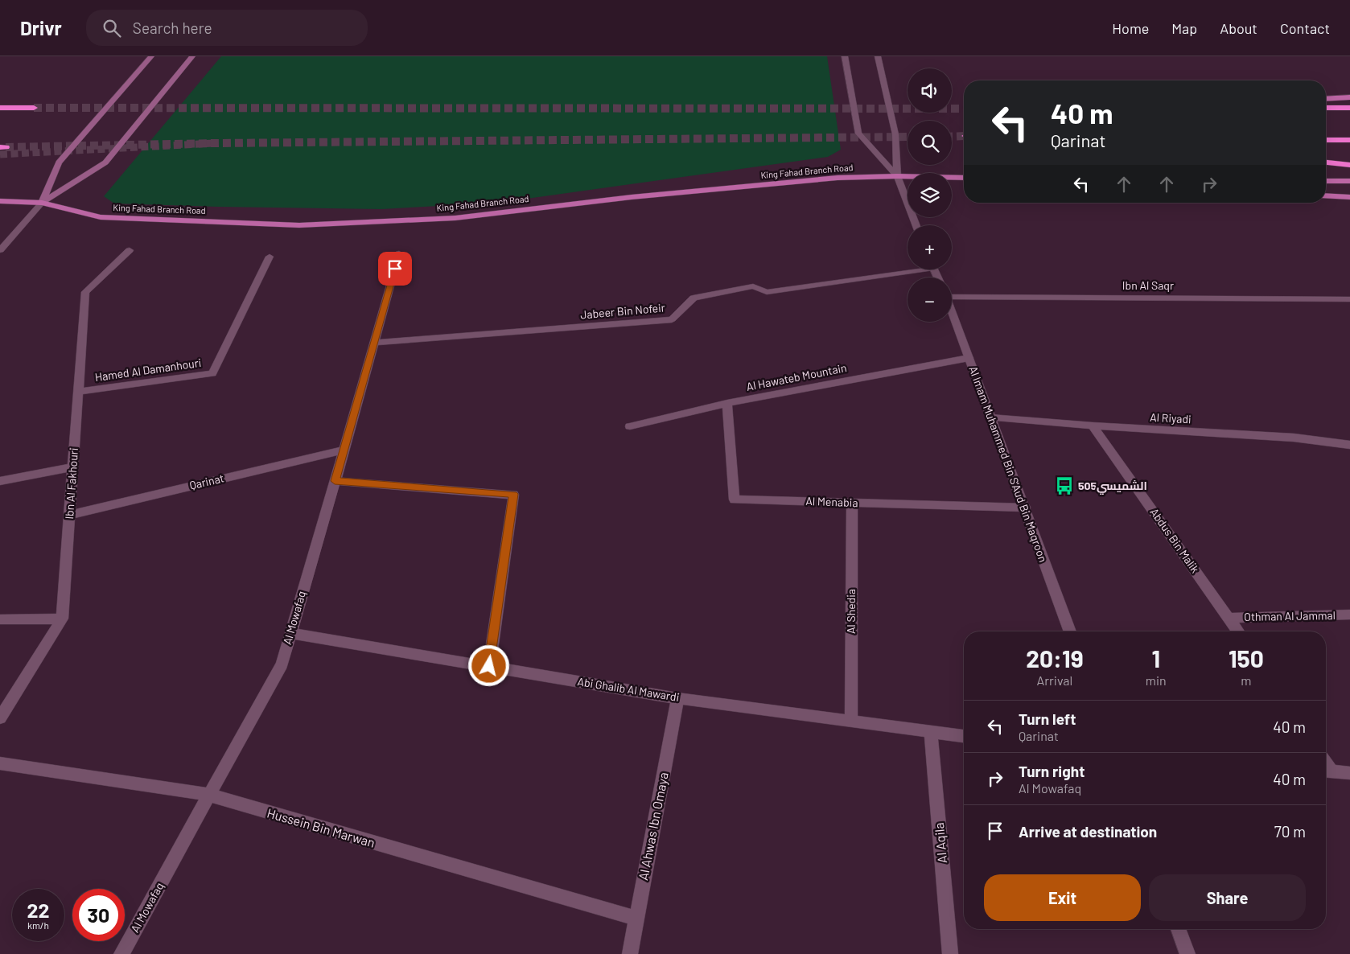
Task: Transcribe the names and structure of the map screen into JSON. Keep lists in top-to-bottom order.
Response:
{
  "streets": {
    "main road": ["King Fahad Branch Road"],
    "street": [
      "Ibn Al Saqr",
      "Jabeer Bin Nofeir",
      "Hamed Al Damanhouri",
      "Al Hawateb Mountain",
      "Al Riyadi",
      "Al Imam Muhammed Bin S'Aud Bin Maqroon",
      "Qarinat",
      "Ibn Al Fakhouri",
      "Al Menabia",
      "Abdus Bin Malik",
      "Al Shedia",
      "Othman Al Jammal",
      "Al Mowafaq",
      "Abi Ghalib Al Mawardi",
      "Al Ahwas Ibn Omaya",
      "Hussein Bin Marwan",
      "Al Aqila"
    ]
  },
  "crossings": [
    ["Jabeer Bin Nofeir", "Al Mowafaq"],
    ["Hamed Al Damanhouri", "Ibn Al Fakhouri"],
    ["Al Hawateb Mountain", "Al Imam Muhammed Bin S'Aud Bin Maqroon"],
    ["Al Hawateb Mountain", "Al Menabia"],
    ["Al Riyadi", "Al Imam Muhammed Bin S'Aud Bin Maqroon"],
    ["Al Riyadi", "Abdus Bin Malik"],
    ["Al Imam Muhammed Bin S'Aud Bin Maqroon", "Al Menabia"],
    ["Qarinat", "Ibn Al Fakhouri"],
    ["Qarinat", "Al Mowafaq"],
    ["Al Menabia", "Al Shedia"],
    ["Abdus Bin Malik", "Othman Al Jammal"],
    ["Al Shedia", "Abi Ghalib Al Mawardi"],
    ["Al Mowafaq", "Abi Ghalib Al Mawardi"],
    ["Al Mowafaq", "Hussein Bin Marwan"],
    ["Abi Ghalib Al Mawardi", "Al Ahwas Ibn Omaya"],
    ["Abi Ghalib Al Mawardi", "Al Aqila"],
    ["Al Ahwas Ibn Omaya", "Hussein Bin Marwan"]
  ],
  "places": {
    "bus stop": ["الشميسي505"]
  },
  "page": {
    "header": "Drivr",
    "search": "Search here",
    "nav": [
      "Home",
      "Map",
      "About",
      "Contact"
    ],
    "map_buttons": ["+", "−"],
    "turn": ["40 m", "Qarinat"],
    "eta": [
      "20:19",
      "Arrival",
      "1",
      "min",
      "150",
      "m"
    ],
    "list": [
      {
        "name": "Turn left",
        "note": "Qarinat",
        "value": "40 m"
      },
      {
        "name": "Turn right",
        "note": "Al Mowafaq",
        "value": "40 m"
      },
      {
        "name": "Arrive at destination",
        "value": "70 m"
      }
    ],
    "buttons": ["Exit", "Share"],
    "speed": "22 km/h",
    "limit": "30"
  }
}
